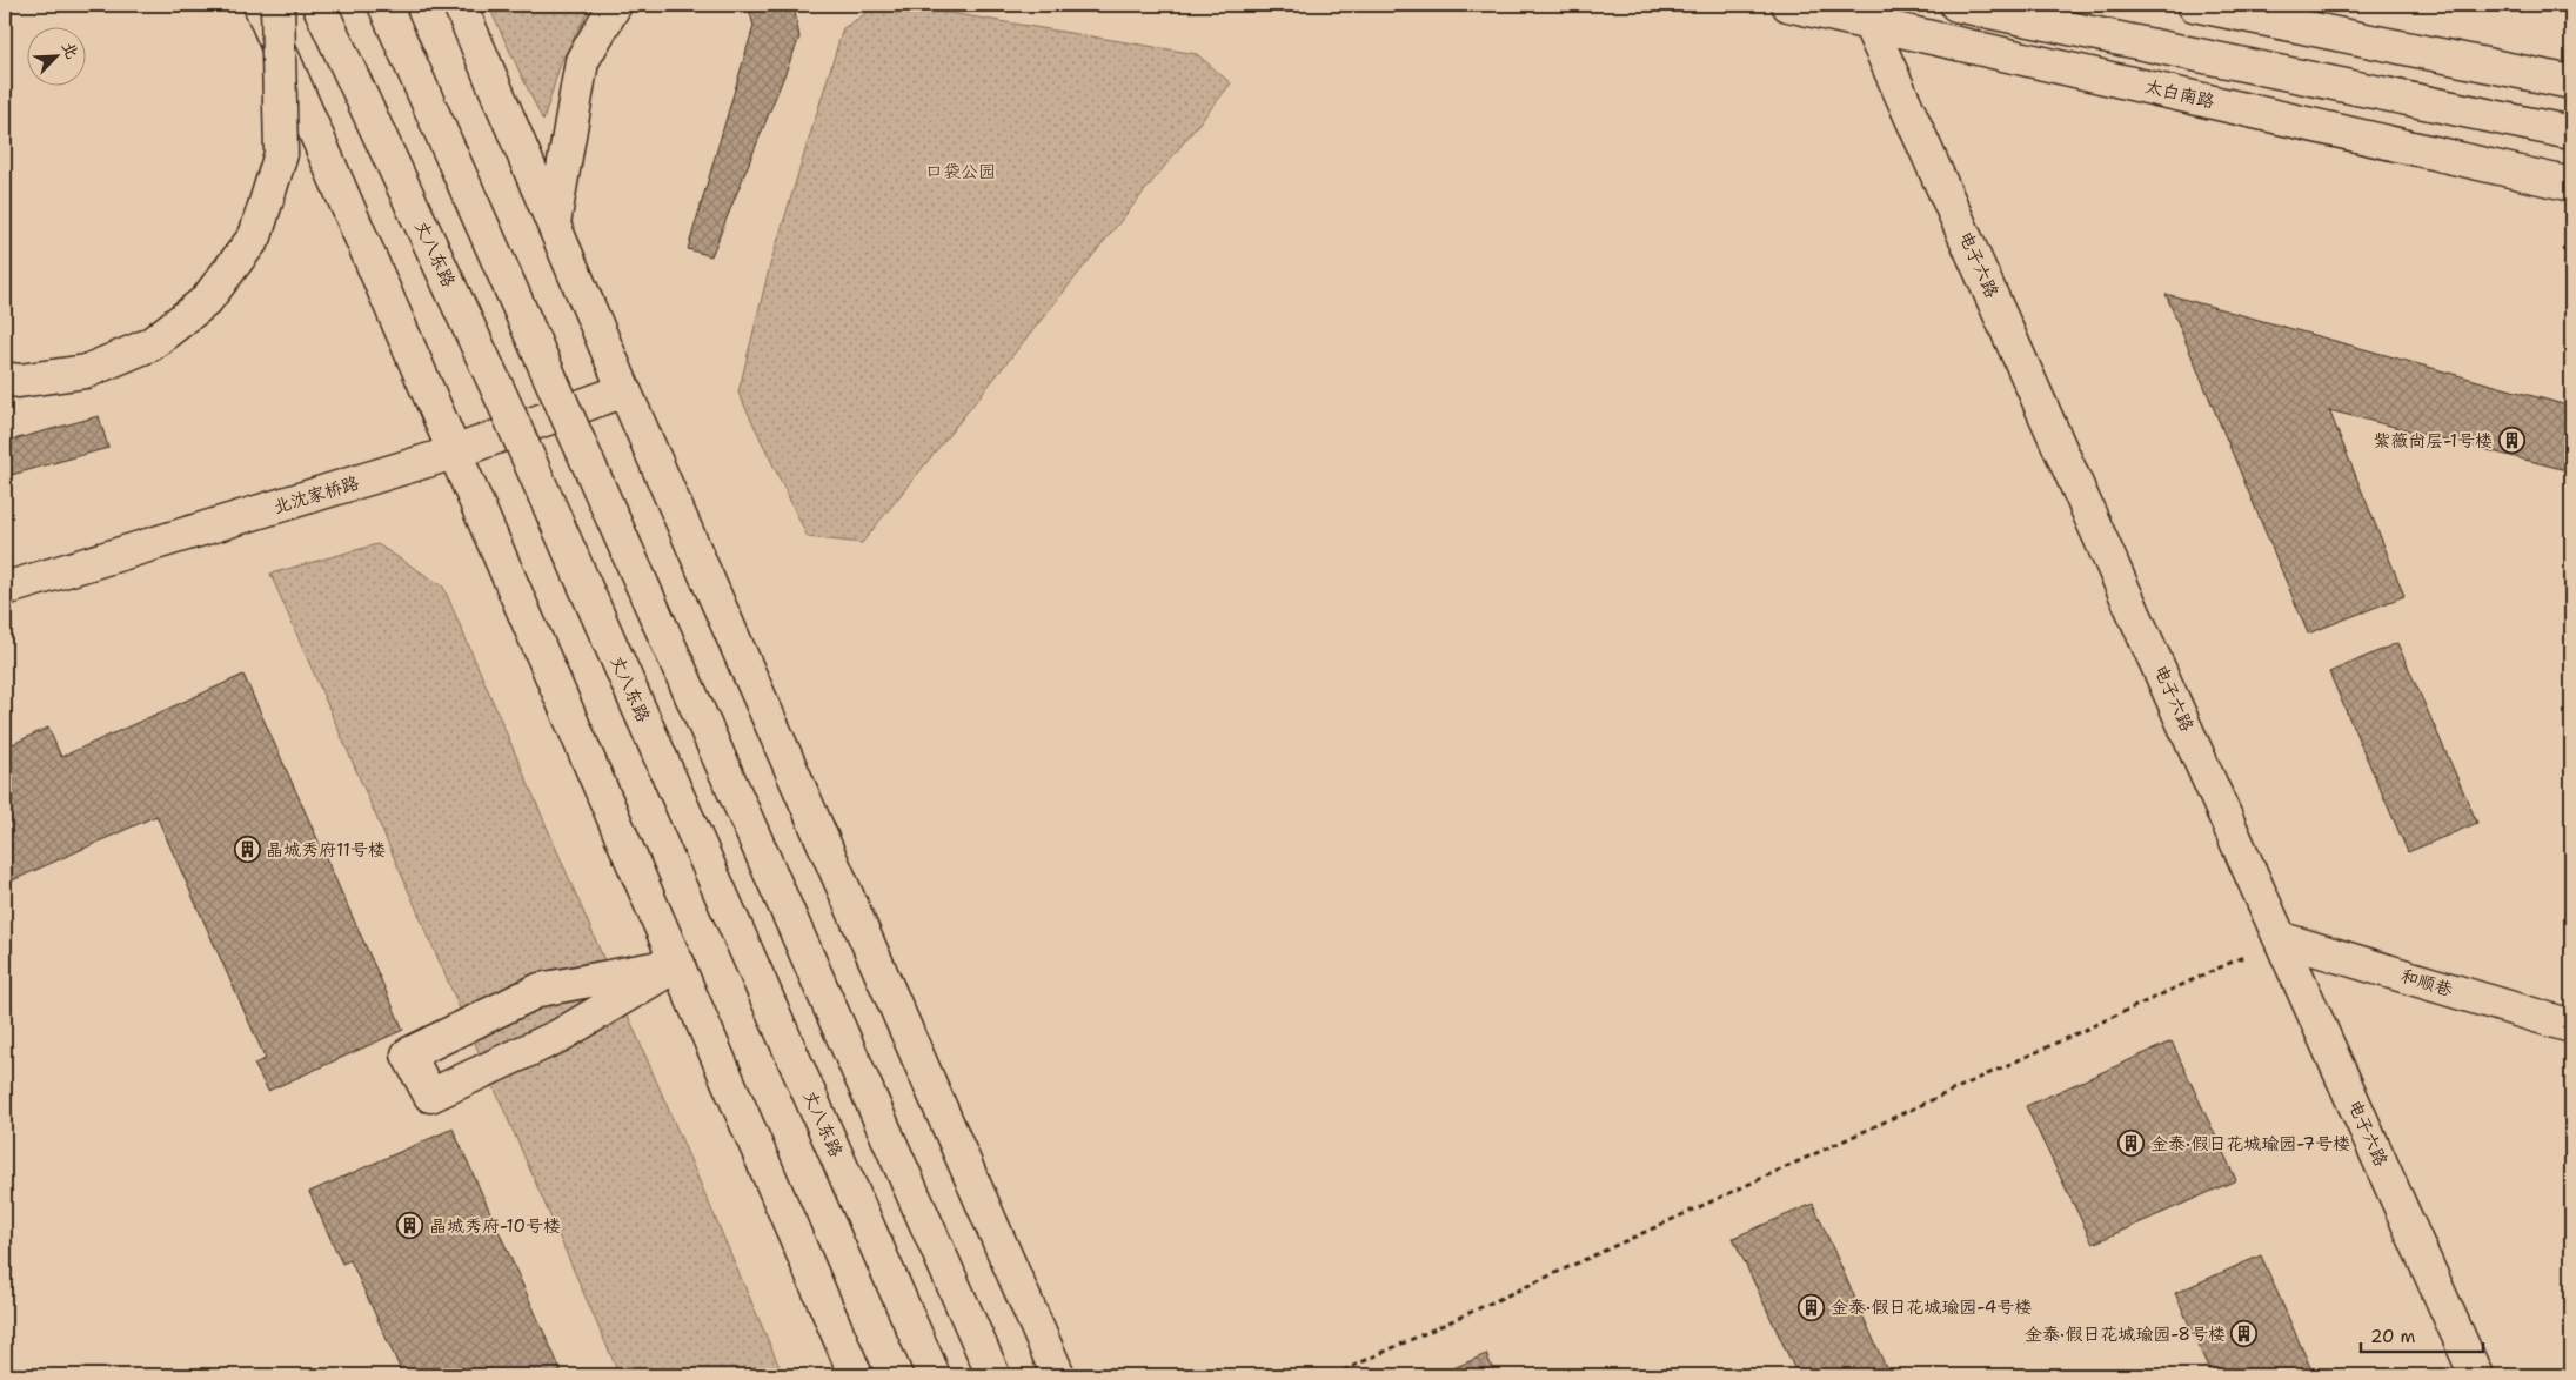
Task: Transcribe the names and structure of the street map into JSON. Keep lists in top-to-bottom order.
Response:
{
  "streets": {
    "main road": [
      "太白南路",
      "丈八东路",
      "电子六路",
      "北沈家桥路",
      "和顺巷"
    ]
  },
  "crossings": [
    ["太白南路", "电子六路"],
    ["电子六路", "和顺巷"]
  ],
  "parks": ["口袋公园"],
  "places": {
    "building": [
      "紫薇尚层-1号楼",
      "晶城秀府11号楼",
      "金泰·假日花城瑜园-7号楼",
      "晶城秀府-10号楼",
      "金泰·假日花城瑜园-4号楼",
      "金泰·假日花城瑜园-8号楼"
    ]
  },
  "scale_bar": "20 m",
  "north": "top right"
}
